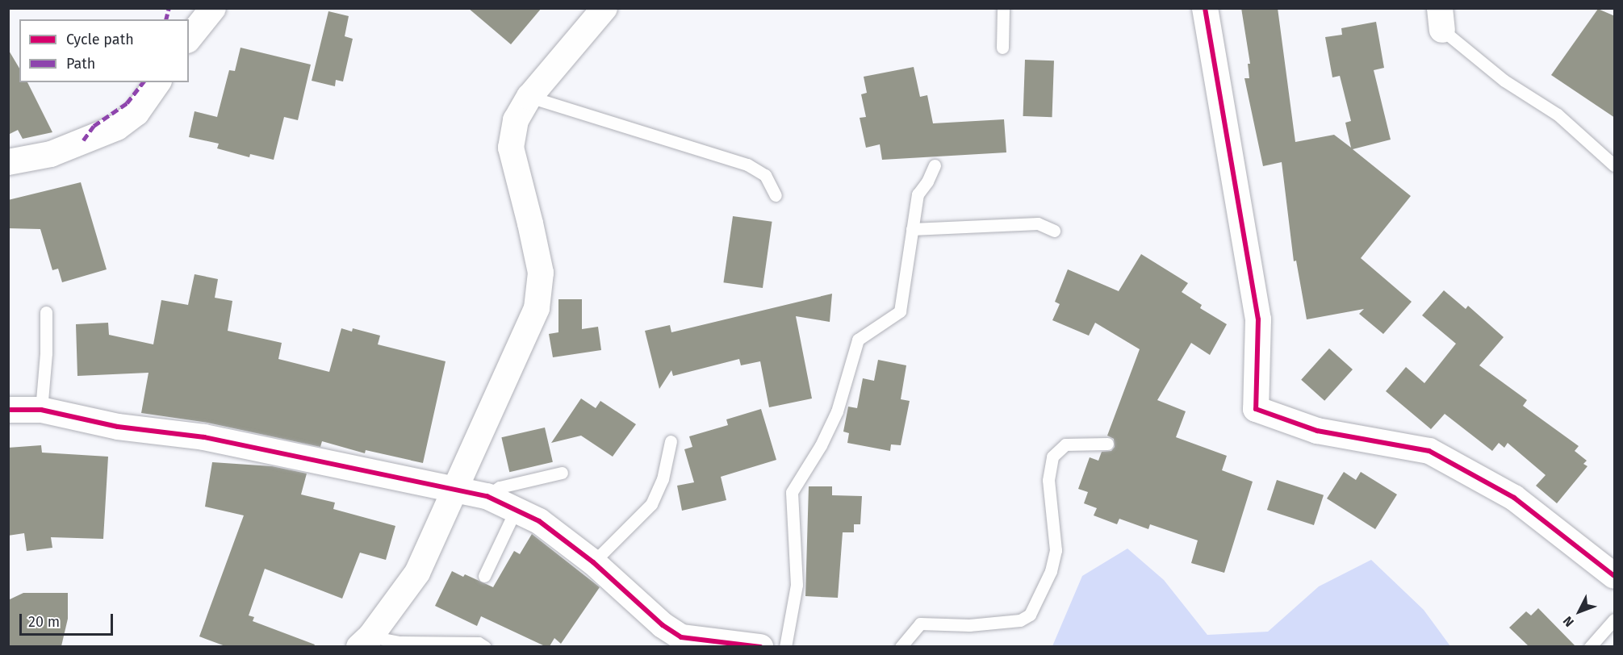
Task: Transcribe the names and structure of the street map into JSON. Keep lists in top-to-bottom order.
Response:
{
  "legend": ["Cycle path", "Path"],
  "scale_bar": "20 m",
  "north": "bottom left"
}
